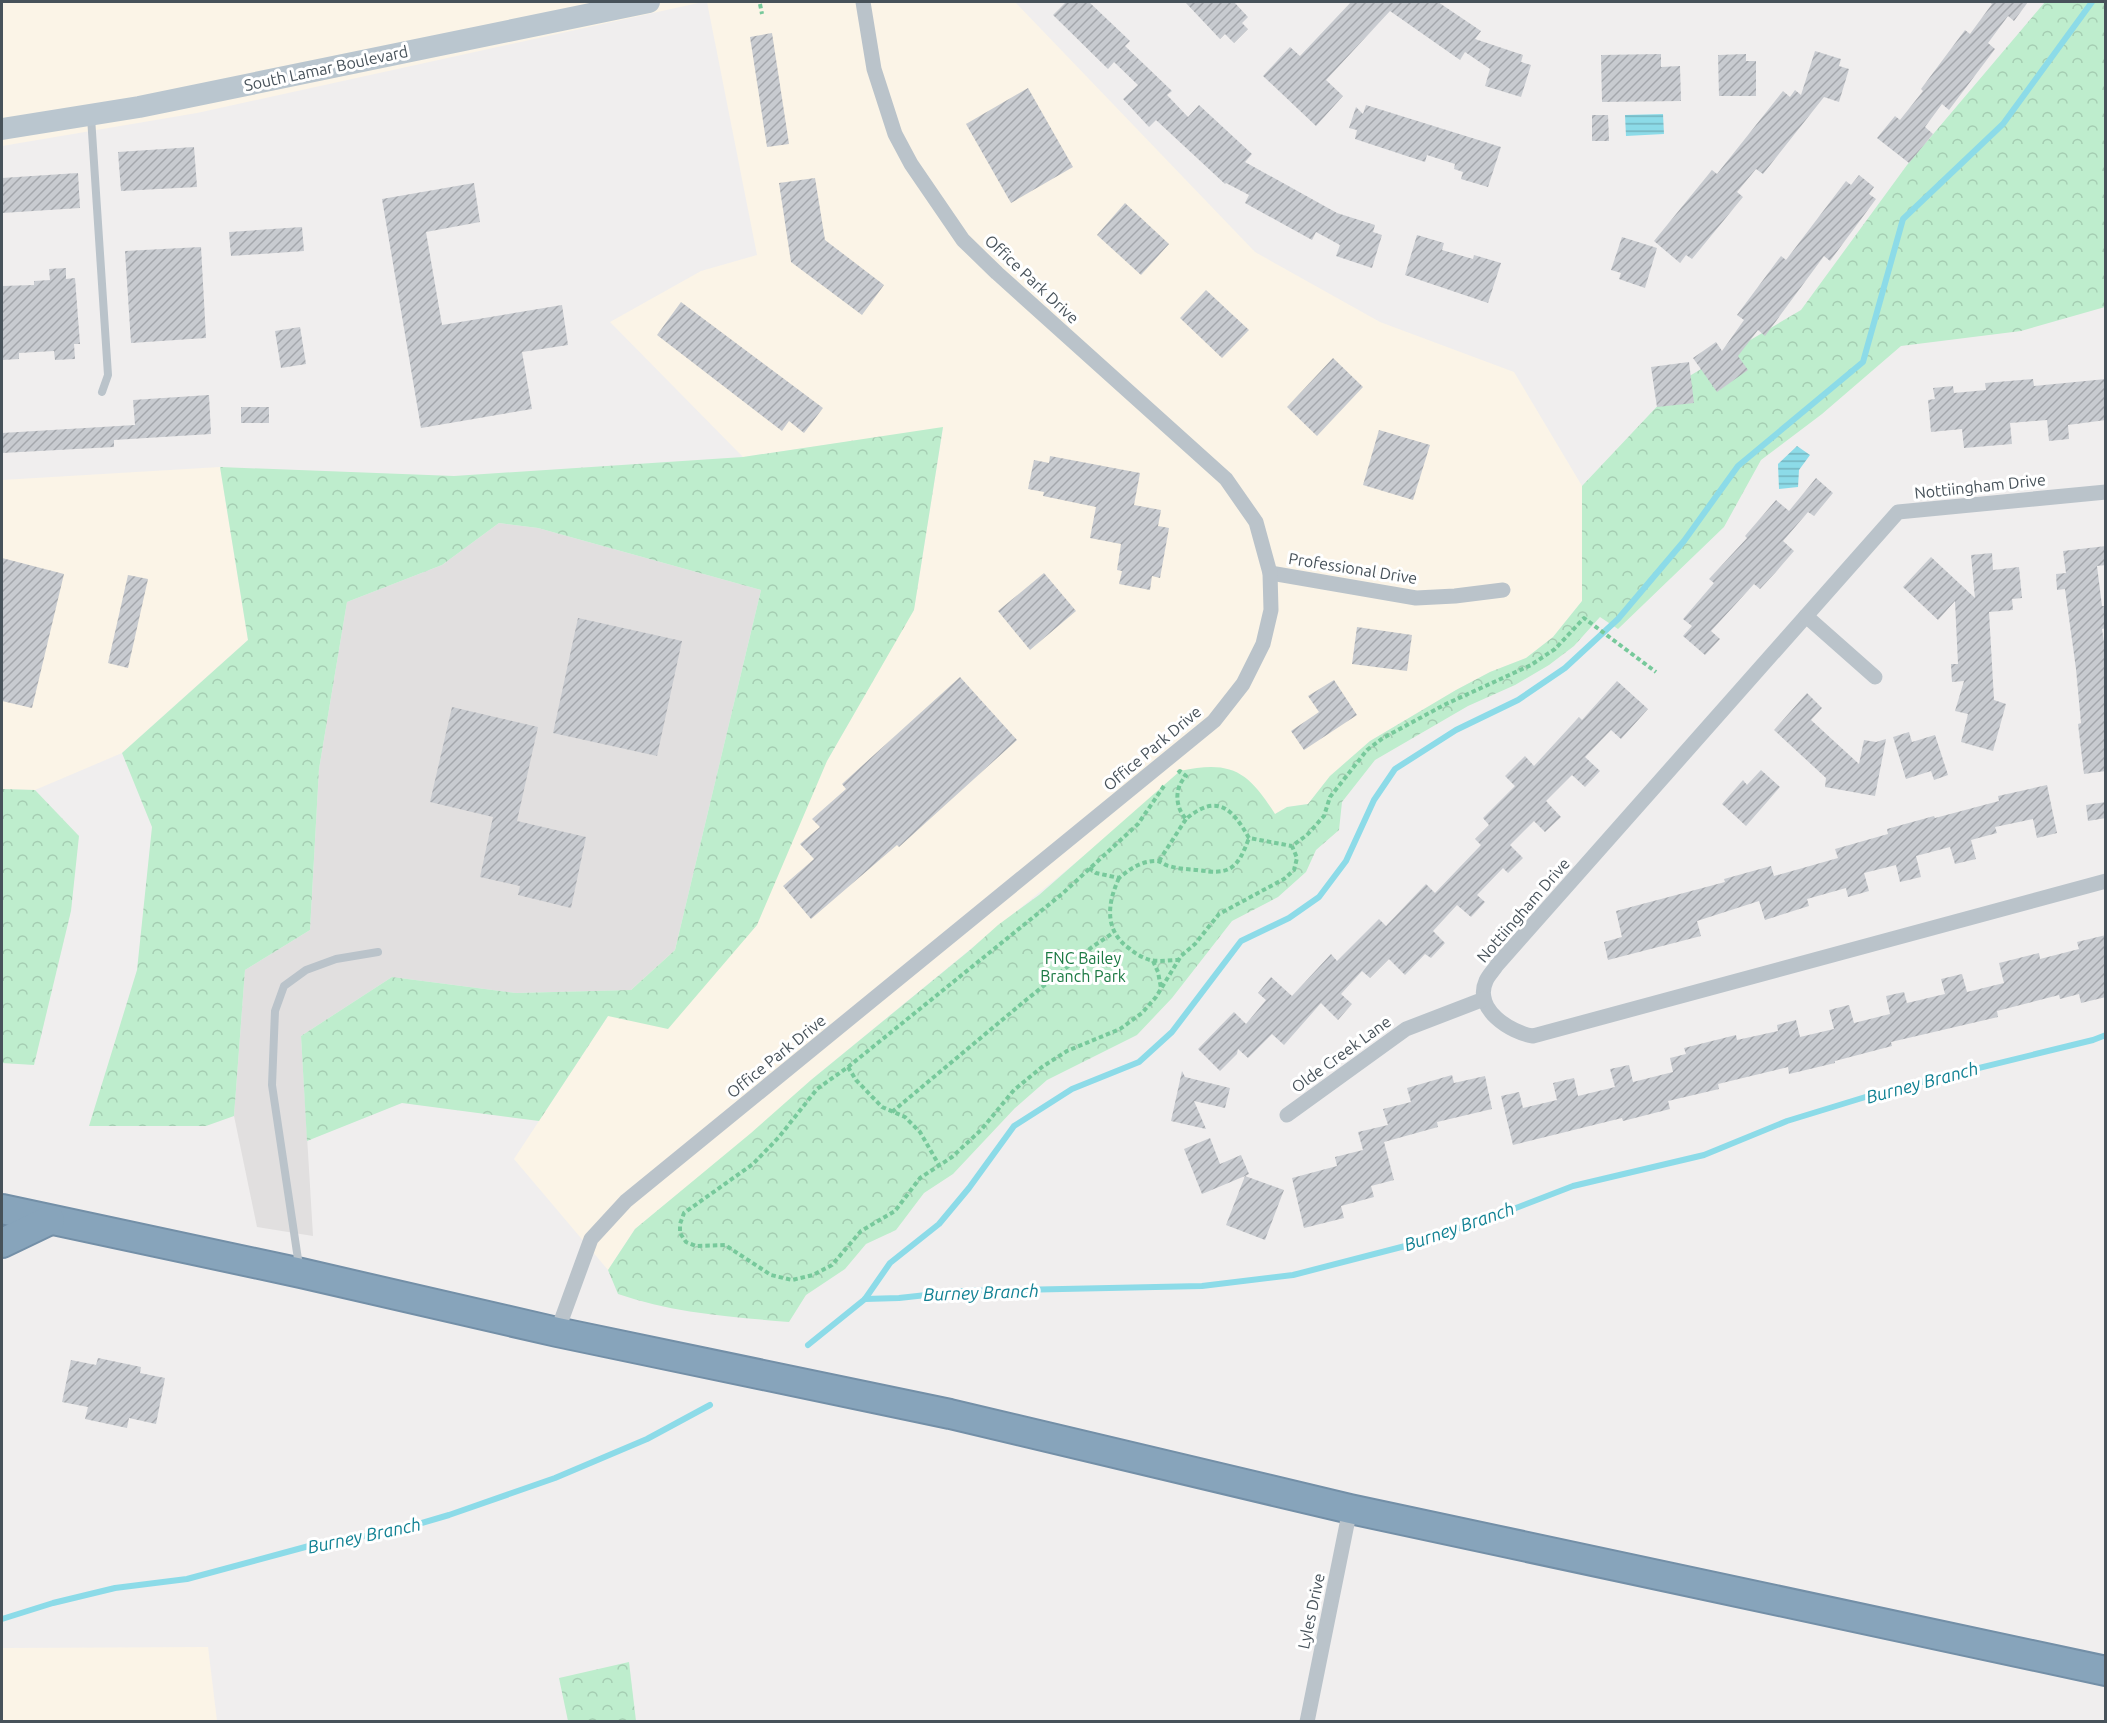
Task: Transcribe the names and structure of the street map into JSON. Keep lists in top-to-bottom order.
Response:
{
  "streets": {
    "street": [
      "South Lamar Boulevard",
      "Office Park Drive",
      "Nottiingham Drive",
      "Professional Drive",
      "Olde Creek Lane",
      "Lyles Drive"
    ]
  },
  "crossings": [
    ["Office Park Drive", "Professional Drive"],
    ["Nottiingham Drive", "Olde Creek Lane"]
  ],
  "water": ["Burney Branch"],
  "parks": ["FNC Bailey Branch Park"]
}
